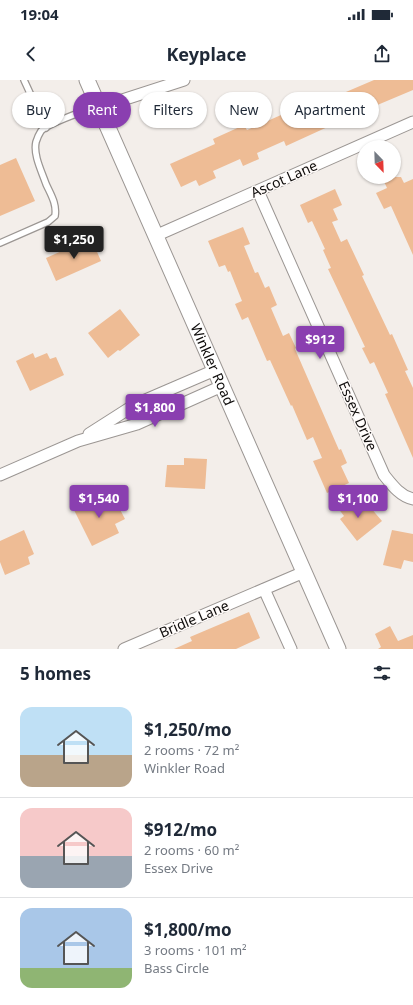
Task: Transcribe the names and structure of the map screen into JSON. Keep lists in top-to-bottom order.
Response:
{
  "streets": {
    "street": [
      "Ascot Lane",
      "Winkler Road",
      "Essex Drive",
      "Bridle Lane"
    ]
  },
  "crossings": [
    ["Ascot Lane", "Winkler Road"],
    ["Ascot Lane", "Essex Drive"],
    ["Winkler Road", "Bridle Lane"]
  ],
  "north": "bottom right",
  "page": {
    "status": "19:04",
    "header": "Keyplace",
    "chip": [
      "Buy",
      "Rent",
      "Filters",
      "New",
      "Apartment"
    ],
    "price": [
      "$1,250",
      "$912",
      "$1,800",
      "$1,540",
      "$1,100"
    ],
    "heading": "5 homes",
    "list": [
      {
        "name": "$1,250/mo",
        "note": "2 rooms · 72 m² · Winkler Road"
      },
      {
        "name": "$912/mo",
        "note": "2 rooms · 60 m² · Essex Drive"
      },
      {
        "name": "$1,800/mo",
        "note": "3 rooms · 101 m² · Bass Circle"
      }
    ]
  }
}
